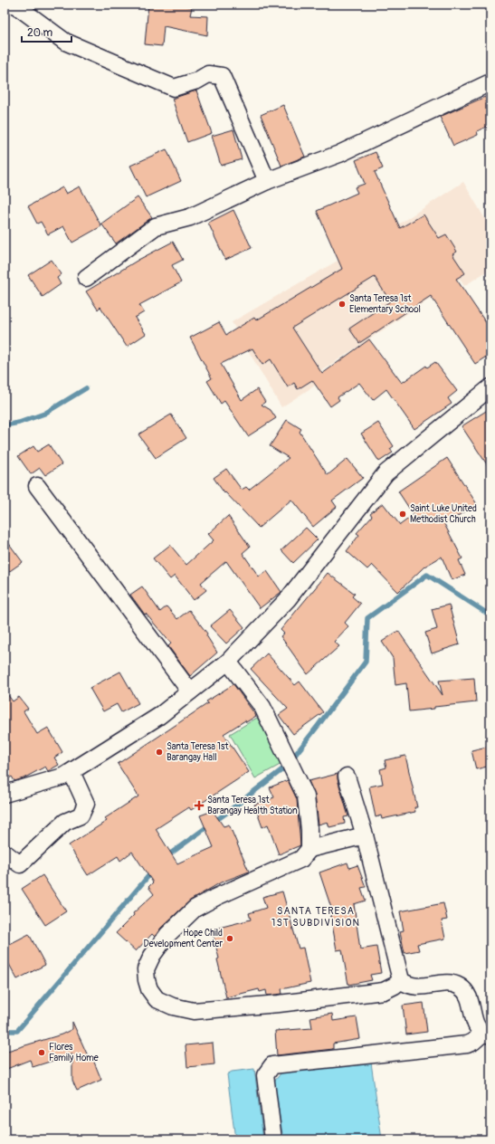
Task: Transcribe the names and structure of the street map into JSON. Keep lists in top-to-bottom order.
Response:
{
  "districts": ["SANTA TERESA 1ST SUBDIVISION"],
  "places": {
    "other": [
      "Santa Teresa 1st Elementary School",
      "Saint Luke United Methodist Church",
      "Santa Teresa 1st Barangay Hall",
      "Hope Child Development Center",
      "Flores Family Home"
    ],
    "health": ["Santa Teresa 1st Barangay Health Station"]
  },
  "scale_bar": "20 m"
}
